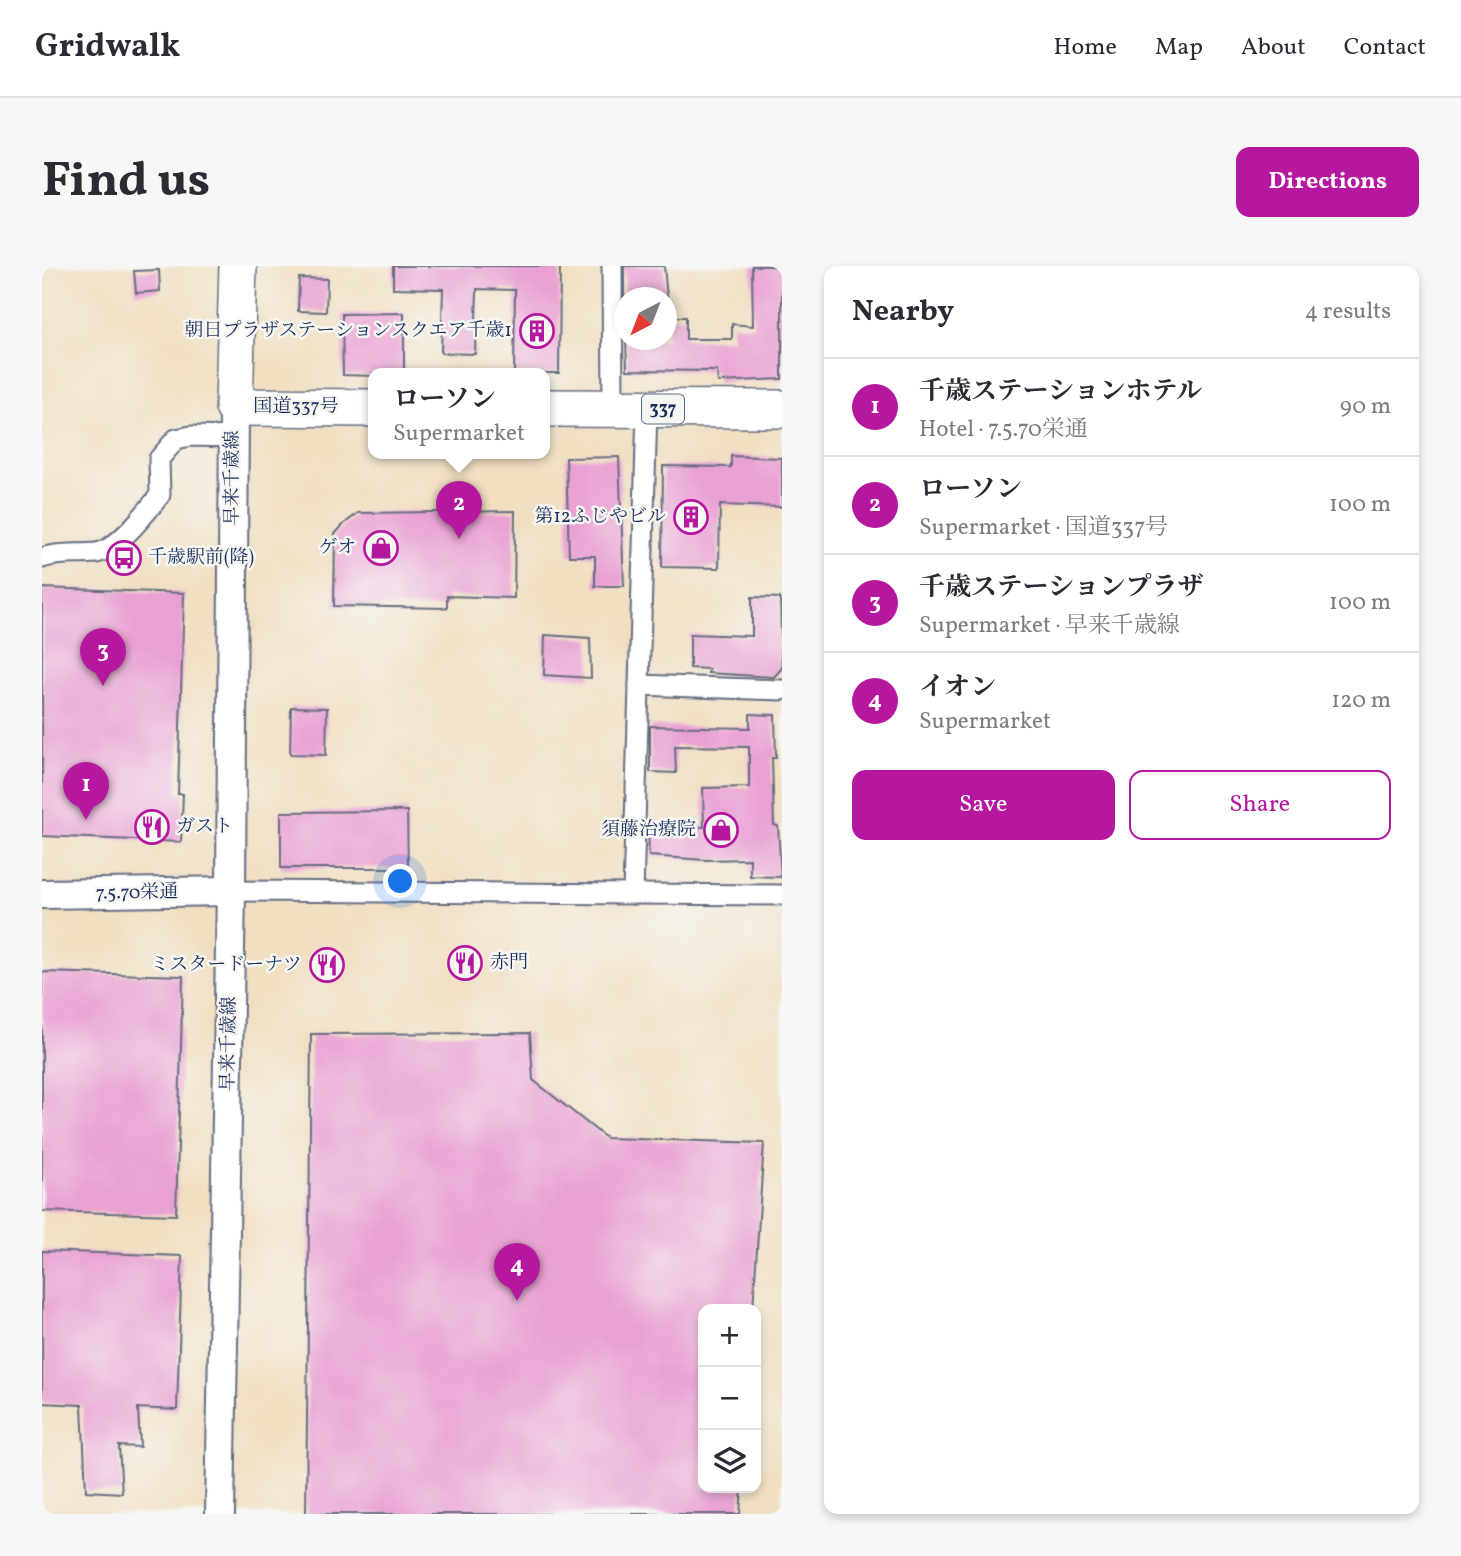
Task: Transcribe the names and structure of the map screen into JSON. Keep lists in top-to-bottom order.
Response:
{
  "streets": {
    "highway": ["国道337号", "337"],
    "main road": ["早来千歳線", "7.5.70栄通"]
  },
  "crossings": [
    ["国道337号", "早来千歳線"],
    ["早来千歳線", "7.5.70栄通"]
  ],
  "places": {
    "building": ["朝日プラザステーションスクエア千歳1", "第12ふじやビル"],
    "shop": ["ゲオ", "須藤治療院"],
    "bus stop": ["千歳駅前(降)"],
    "restaurant": ["ガスト", "赤門", "ミスタードーナツ"]
  },
  "north": "bottom left",
  "page": {
    "header": "Gridwalk",
    "nav": [
      "Home",
      "Map",
      "About",
      "Contact"
    ],
    "buttons": [
      "Directions",
      ["Save", "Share"]
    ],
    "title": "Find us",
    "heading": ["Nearby", "4 results"],
    "list": [
      {
        "mark": "1",
        "name": "千歳ステーションホテル",
        "note": "Hotel · 7.5.70栄通",
        "value": "90 m"
      },
      {
        "mark": "2",
        "name": "ローソン",
        "note": "Supermarket · 国道337号",
        "value": "100 m"
      },
      {
        "mark": "3",
        "name": "千歳ステーションプラザ",
        "note": "Supermarket · 早来千歳線",
        "value": "100 m"
      },
      {
        "mark": "4",
        "name": "イオン",
        "note": "Supermarket",
        "value": "120 m"
      }
    ],
    "popup": ["ローソン", "Supermarket"],
    "pins": [
      "2",
      "3",
      "1",
      "4"
    ],
    "map_buttons": ["+", "−"]
  }
}
